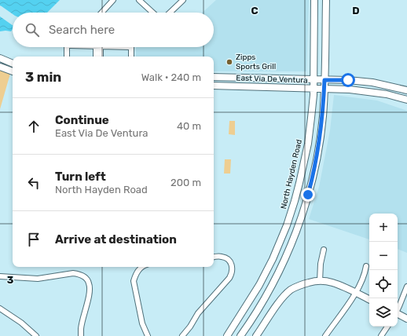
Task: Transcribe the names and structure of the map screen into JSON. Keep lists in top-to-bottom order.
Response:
{
  "streets": {
    "main road": ["East Via De Ventura", "North Hayden Road"]
  },
  "crossings": [
    ["East Via De Ventura", "North Hayden Road"]
  ],
  "places": ["Zipps Sports Grill"],
  "page": {
    "search": "Search here",
    "heading": ["3 min", "Walk · 240 m"],
    "list": [
      ["Continue", "East Via De Ventura", "40 m"],
      ["Turn left", "North Hayden Road", "200 m"],
      "Arrive at destination"
    ],
    "map_buttons": ["+", "−"]
  },
  "grid": {
    "columns": ["C", "D"],
    "rows": ["3"]
  }
}
